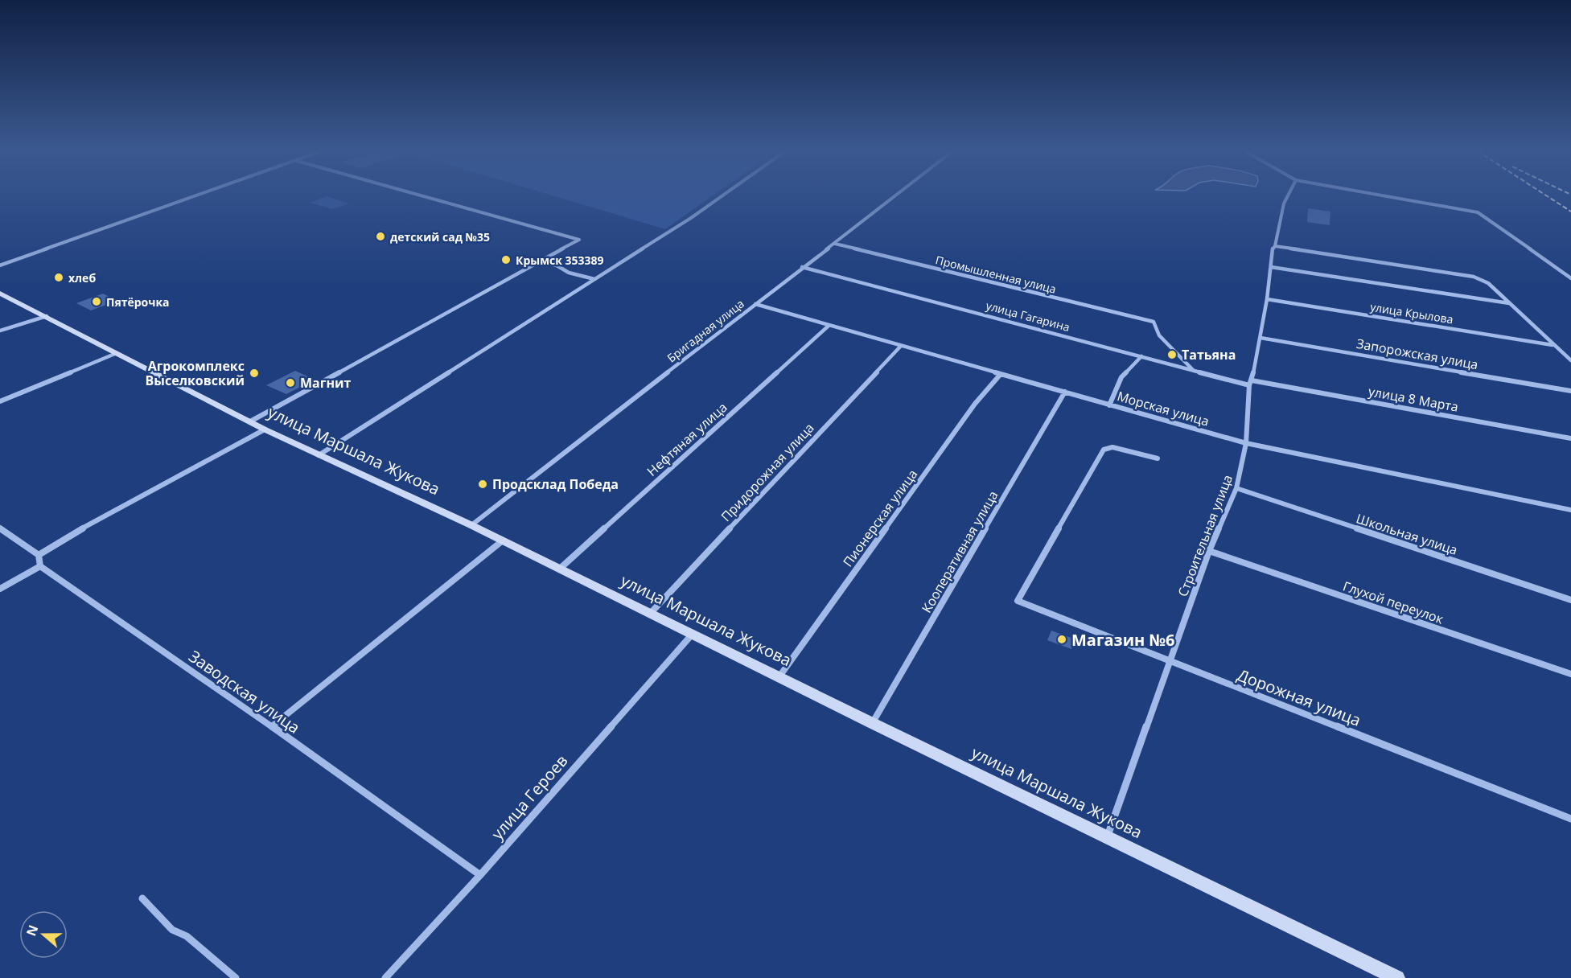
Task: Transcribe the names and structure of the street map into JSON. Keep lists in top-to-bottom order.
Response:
{
  "streets": {
    "main road": ["улица Маршала Жукова"],
    "street": [
      "Промышленная улица",
      "улица Крылова",
      "улица Гагарина",
      "Бригадная улица",
      "Запорожская улица",
      "улица 8 Марта",
      "Морская улица",
      "Нефтяная улица",
      "Придорожная улица",
      "Пионерская улица",
      "Школьная улица",
      "Строительная улица",
      "Кооперативная улица",
      "Глухой переулок",
      "Заводская улица",
      "Дорожная улица",
      "улица Героев"
    ]
  },
  "crossings": [
    ["Промышленная улица", "улица Гагарина"],
    ["Промышленная улица", "Бригадная улица"],
    ["улица Крылова", "Строительная улица"],
    ["улица Гагарина", "Бригадная улица"],
    ["улица Гагарина", "улица 8 Марта"],
    ["улица Гагарина", "Строительная улица"],
    ["Бригадная улица", "Морская улица"],
    ["Бригадная улица", "улица Маршала Жукова"],
    ["Запорожская улица", "Строительная улица"],
    ["улица 8 Марта", "Строительная улица"],
    ["Морская улица", "Нефтяная улица"],
    ["Морская улица", "Придорожная улица"],
    ["Морская улица", "Пионерская улица"],
    ["Морская улица", "Строительная улица"],
    ["Морская улица", "Кооперативная улица"],
    ["Нефтяная улица", "улица Маршала Жукова"],
    ["улица Маршала Жукова", "Придорожная улица"],
    ["улица Маршала Жукова", "Пионерская улица"],
    ["улица Маршала Жукова", "Строительная улица"],
    ["улица Маршала Жукова", "Кооперативная улица"],
    ["улица Маршала Жукова", "улица Героев"],
    ["Школьная улица", "Строительная улица"],
    ["Строительная улица", "Глухой переулок"],
    ["Строительная улица", "Дорожная улица"],
    ["Заводская улица", "улица Героев"]
  ],
  "places": [
    "детский сад №35",
    "Крымск 353389",
    "хлеб",
    "Пятёрочка",
    "Татьяна",
    "Агрокомплекс Выселковский",
    "Магнит",
    "Продсклад Победа",
    "Магазин №6"
  ],
  "north": "left"
}
